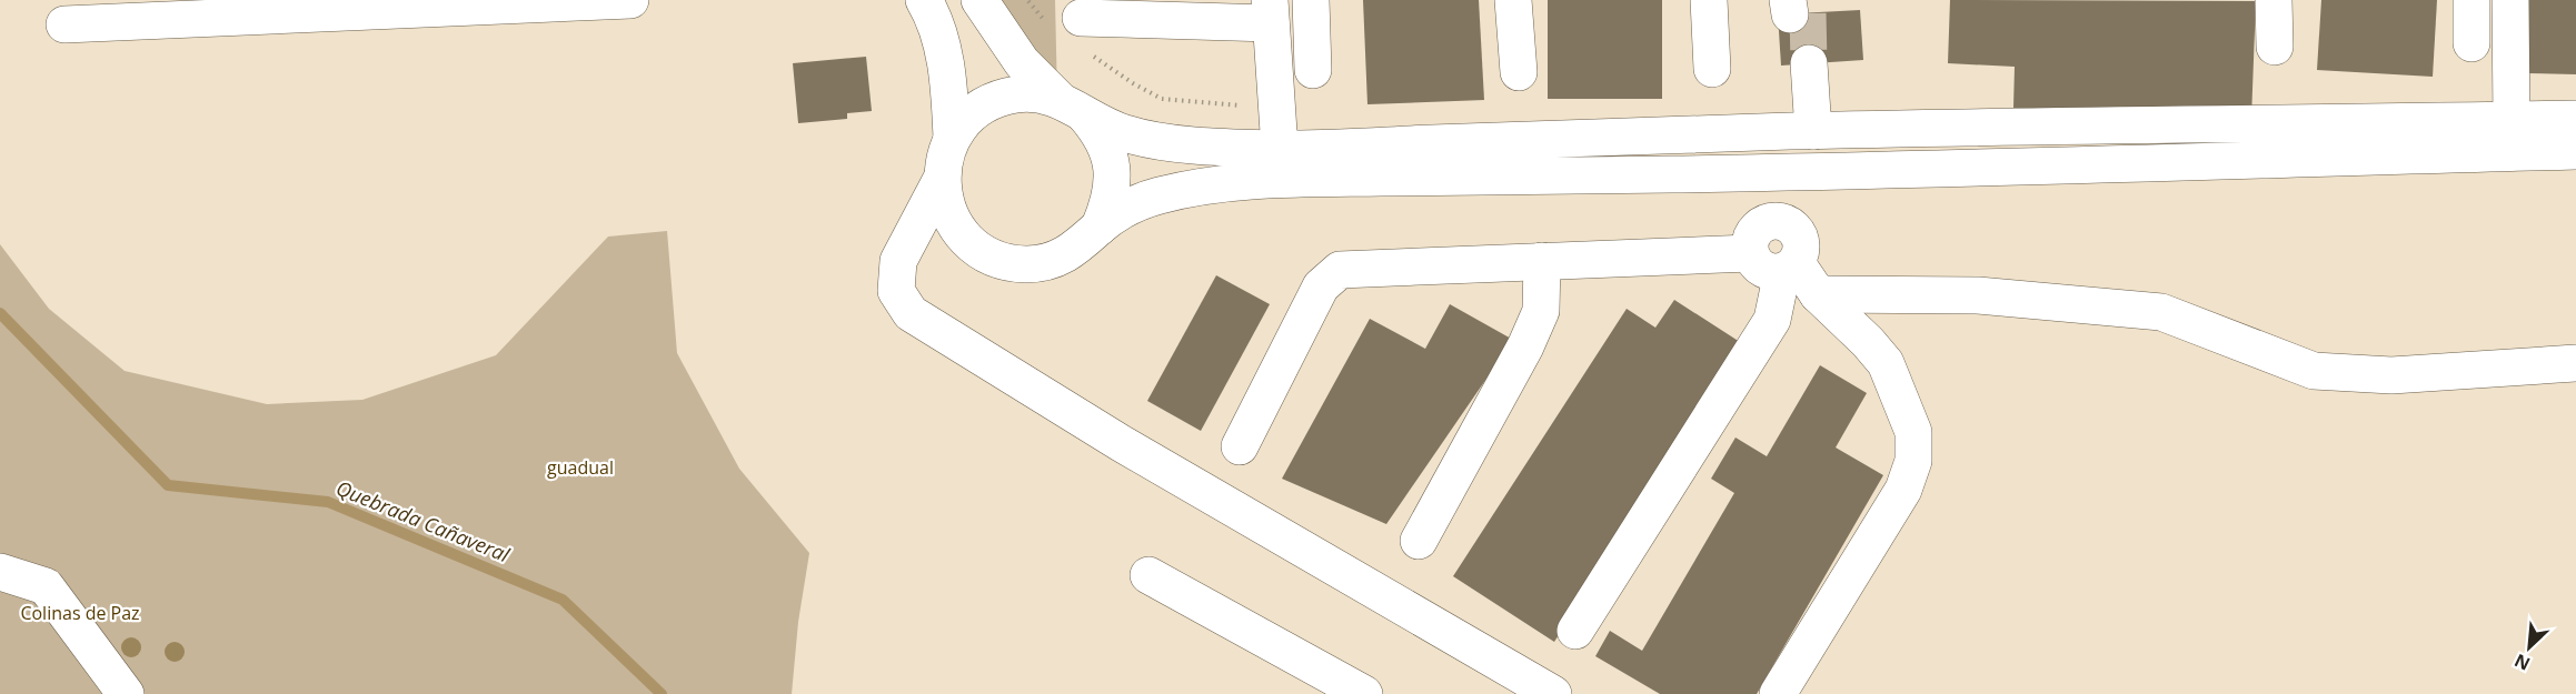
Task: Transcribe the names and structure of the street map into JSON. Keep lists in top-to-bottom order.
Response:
{
  "water": ["Quebrada Cañaveral"],
  "parks": ["guadual", "Colinas de Paz"],
  "north": "bottom left"
}
